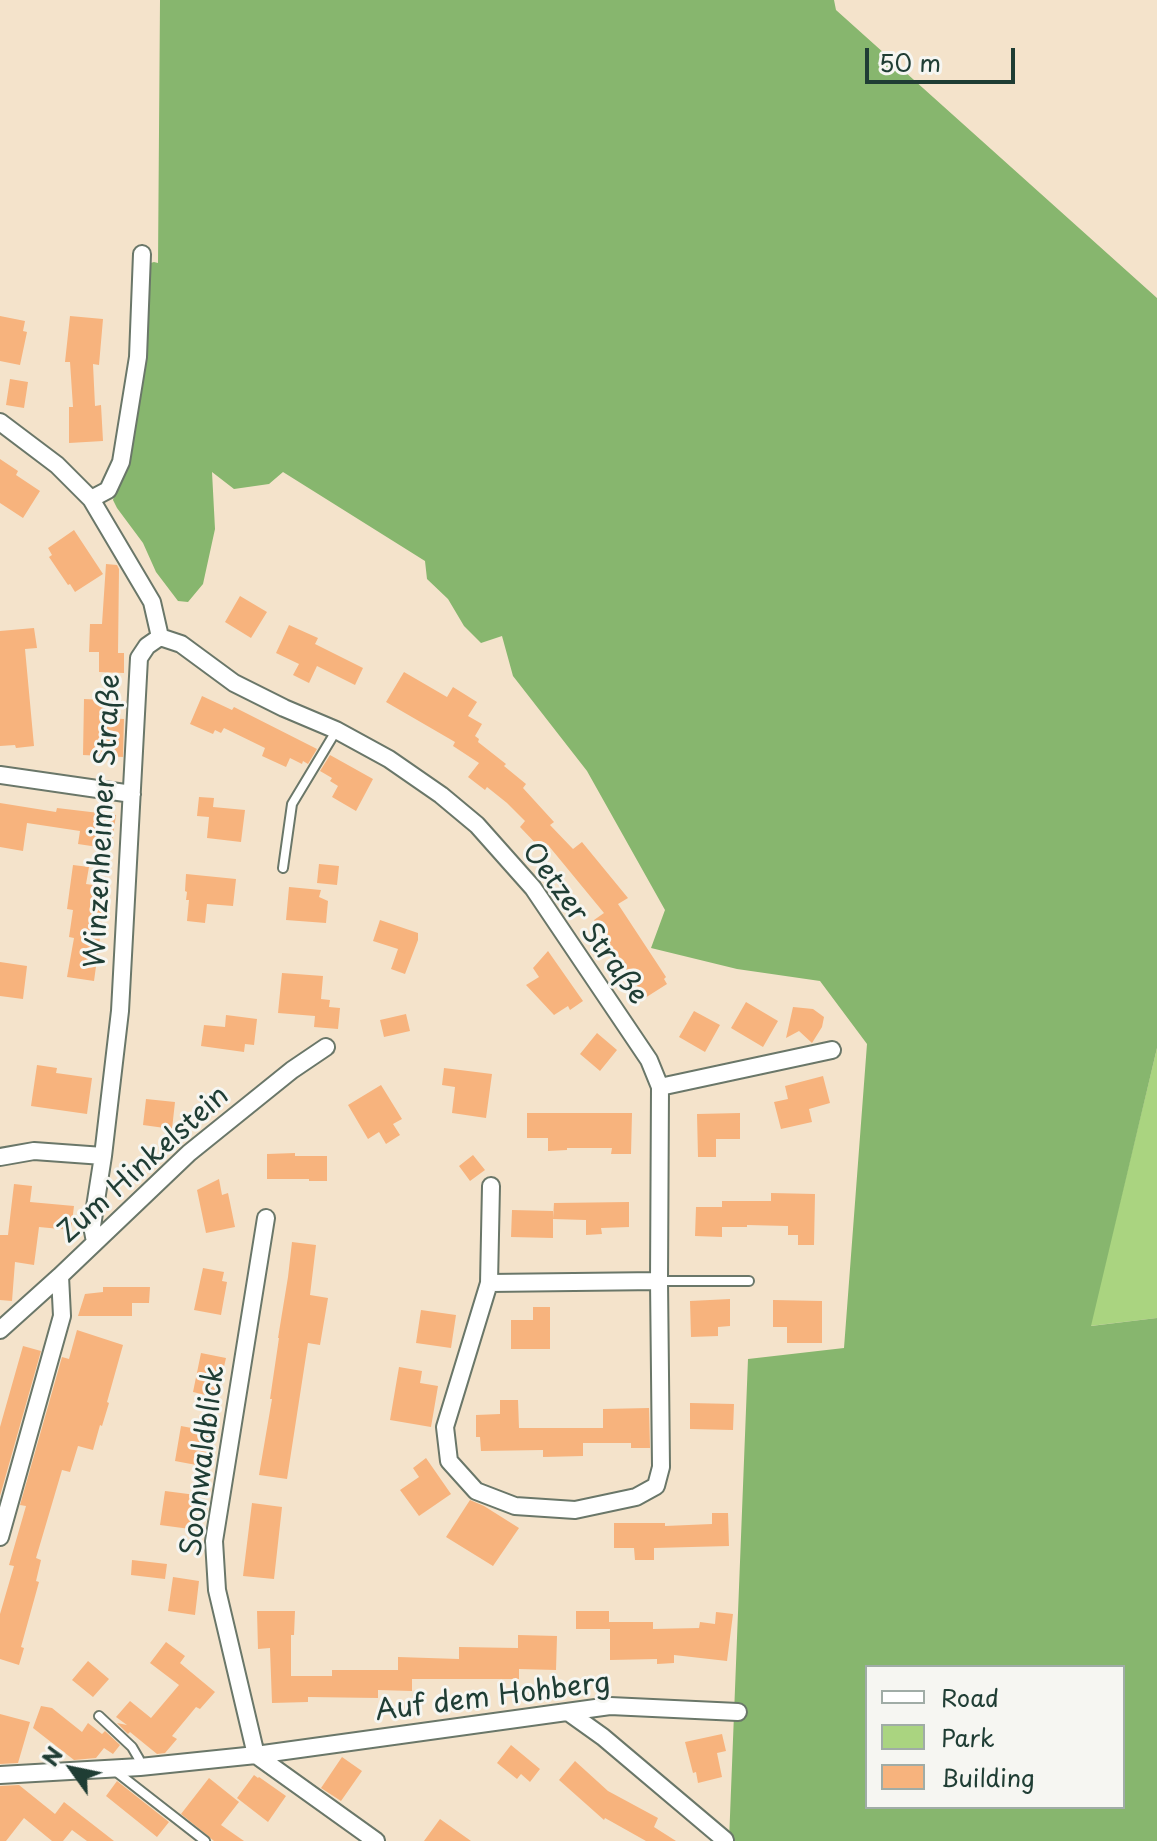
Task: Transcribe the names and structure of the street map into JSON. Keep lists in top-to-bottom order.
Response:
{
  "streets": {
    "street": [
      "Winzenheimer Straße",
      "Oetzer Straße",
      "Zum Hinkelstein",
      "Soonwaldblick",
      "Auf dem Hohberg"
    ]
  },
  "crossings": [
    ["Winzenheimer Straße", "Oetzer Straße"],
    ["Winzenheimer Straße", "Zum Hinkelstein"],
    ["Soonwaldblick", "Auf dem Hohberg"]
  ],
  "legend": ["Road", "Park", "Building"],
  "scale_bar": "50 m",
  "north": "top left"
}
